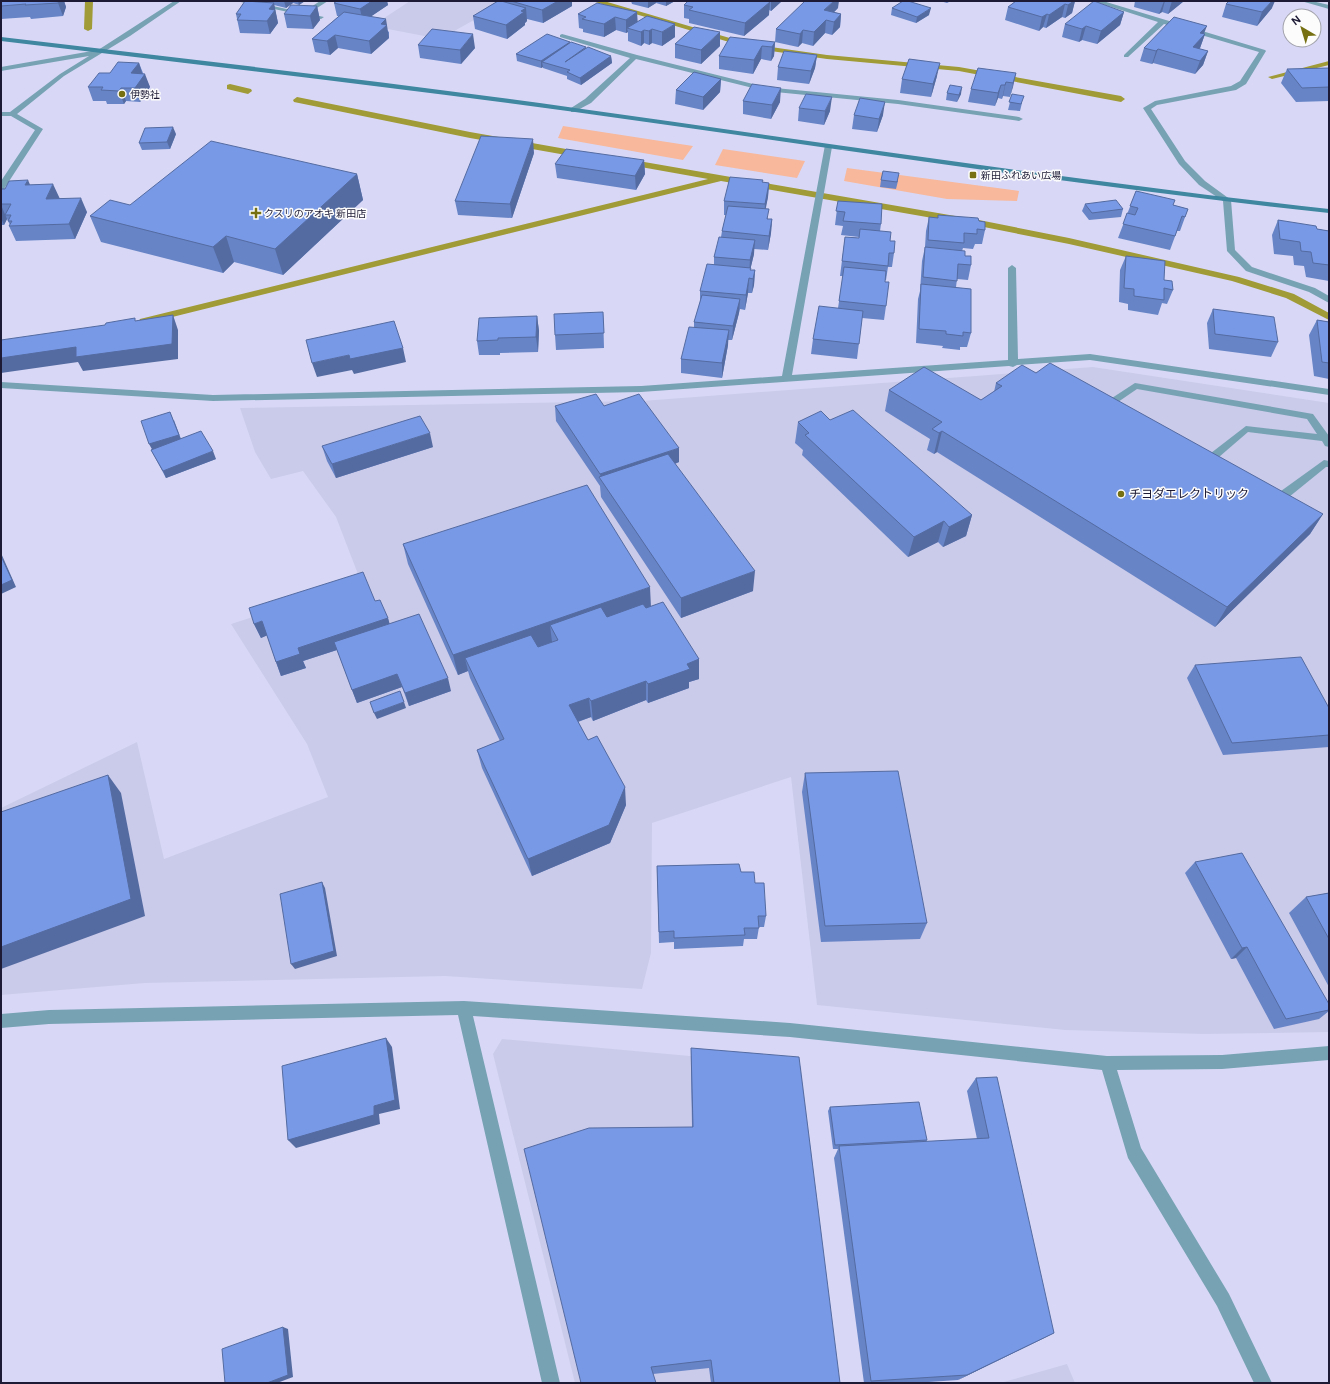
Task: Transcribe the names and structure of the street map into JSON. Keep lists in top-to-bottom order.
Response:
{
  "places": {
    "other": ["伊勢社", "チヨダエレクトリック"],
    "transit": ["新田ふれあい広場"],
    "health": ["クスリのアオキ 新田店"]
  },
  "north": "top left"
}
